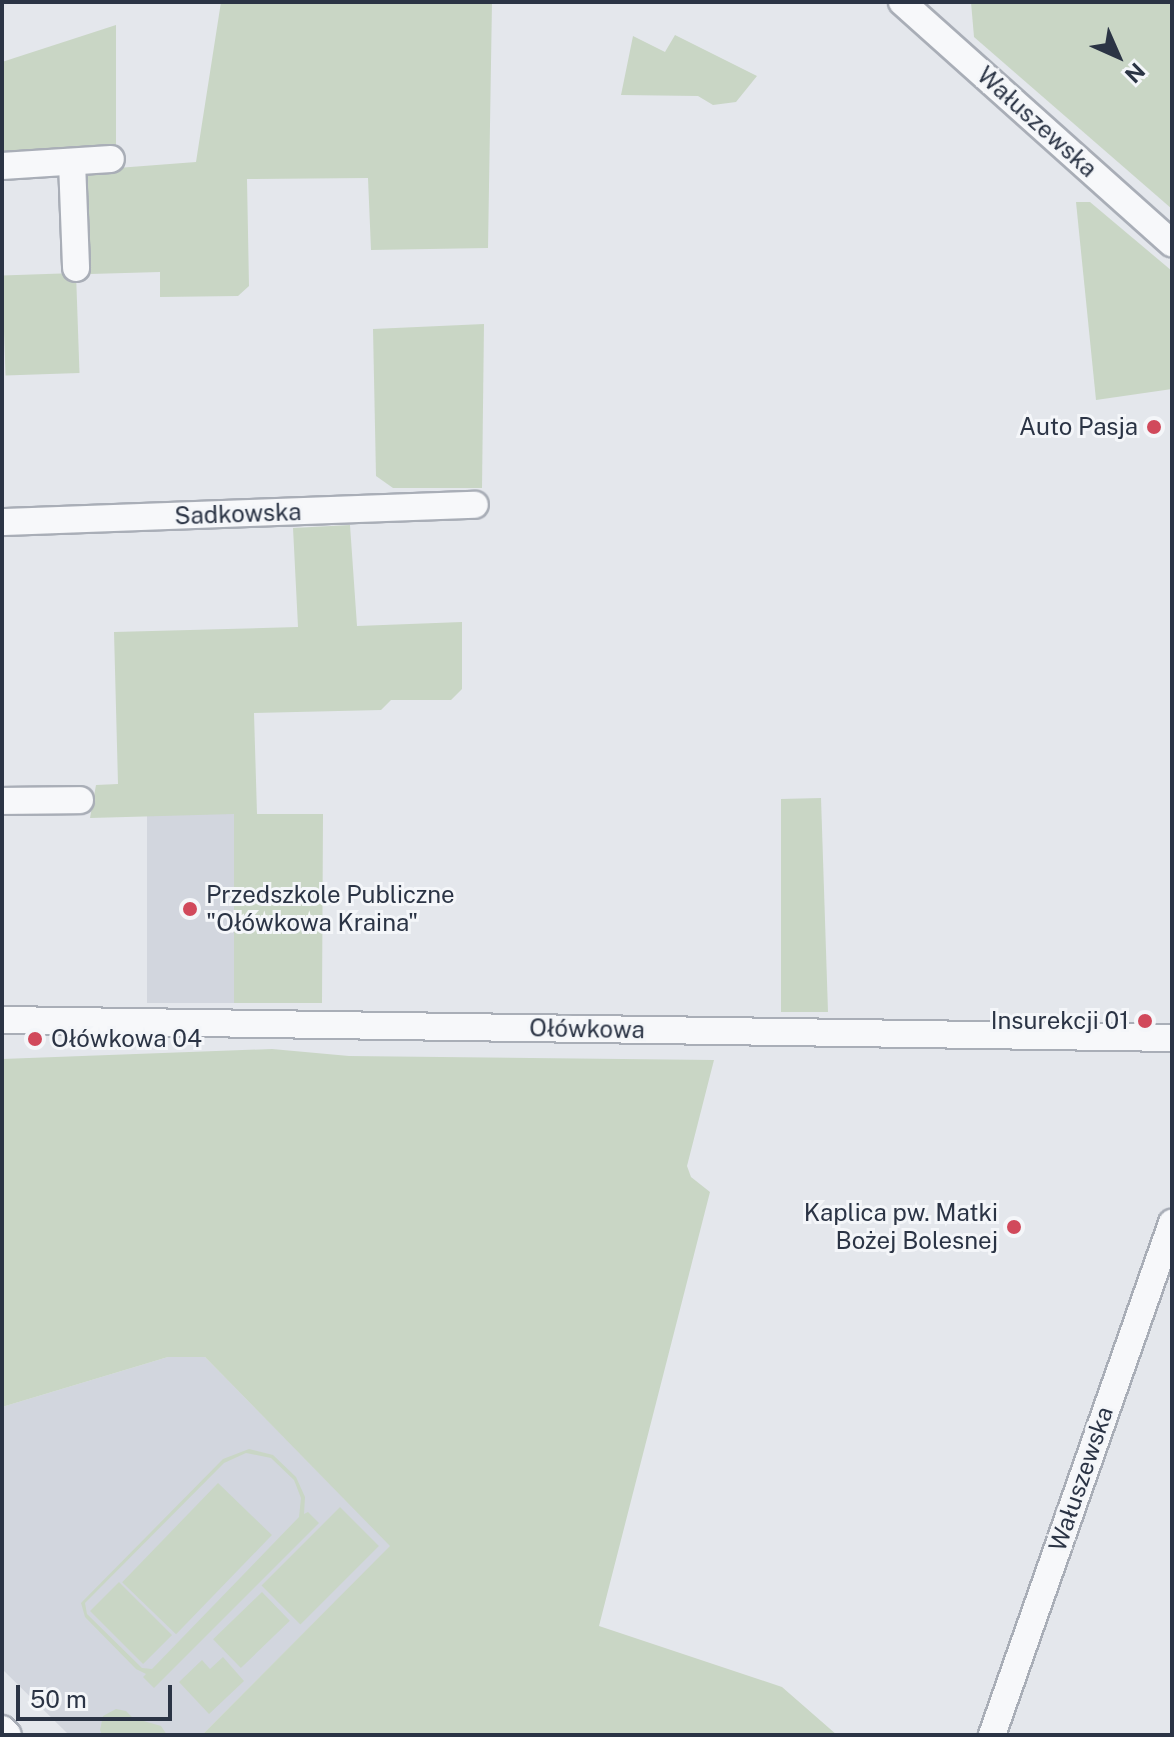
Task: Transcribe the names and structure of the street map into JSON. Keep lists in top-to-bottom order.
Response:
{
  "streets": {
    "street": ["Wałuszewska", "Sadkowska", "Ołówkowa"]
  },
  "places": [
    "Auto Pasja",
    "Przedszkole Publiczne \"Ołówkowa Kraina\"",
    "Insurekcji 01",
    "Ołówkowa 04",
    "Kaplica pw. Matki Bożej Bolesnej"
  ],
  "scale_bar": "50 m",
  "north": "bottom right"
}
